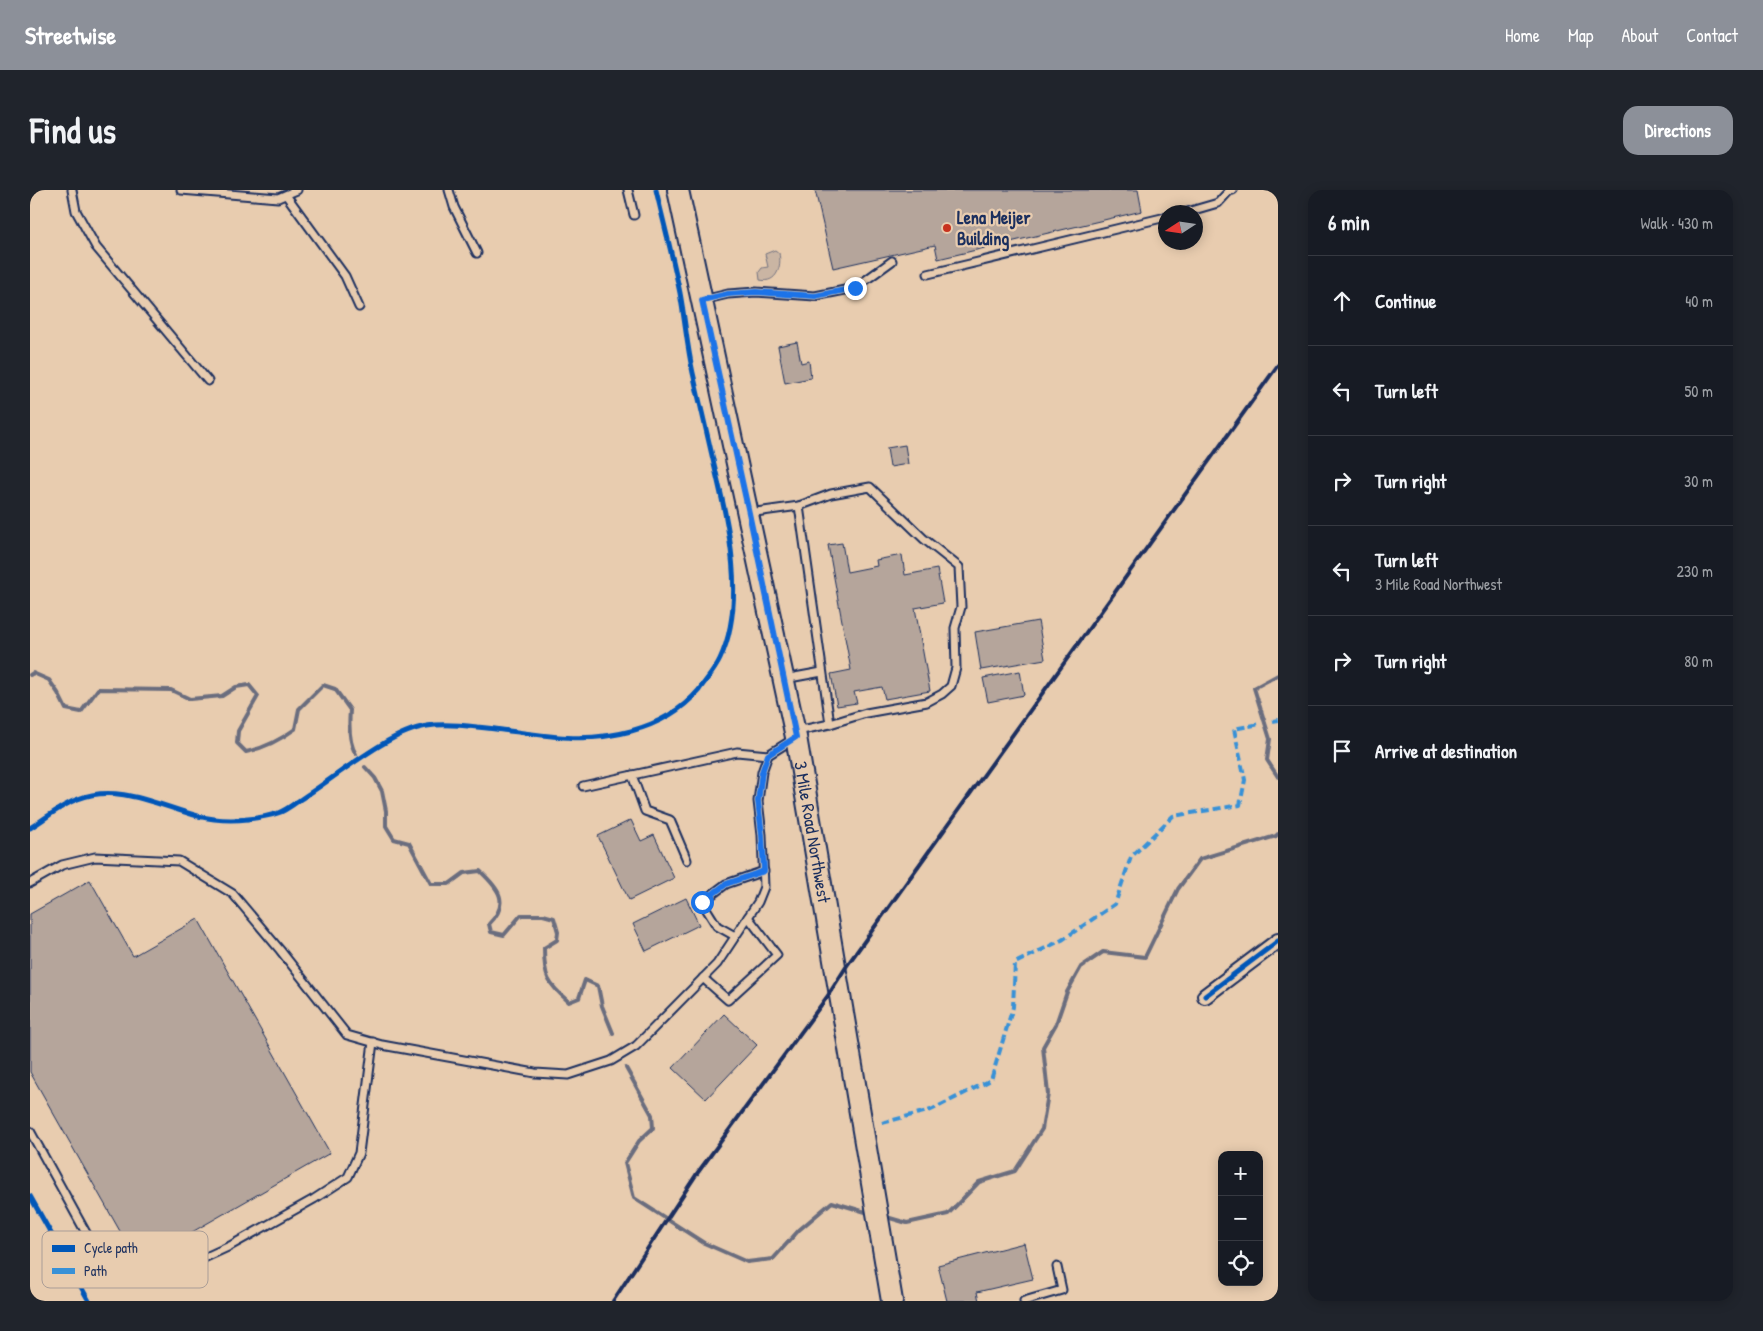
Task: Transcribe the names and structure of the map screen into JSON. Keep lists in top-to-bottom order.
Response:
{
  "streets": {
    "main road": ["3 Mile Road Northwest"]
  },
  "places": ["Lena Meijer Building"],
  "legend": ["Cycle path", "Path"],
  "north": "left",
  "page": {
    "header": "Streetwise",
    "nav": [
      "Home",
      "Map",
      "About",
      "Contact"
    ],
    "buttons": "Directions",
    "title": "Find us",
    "heading": ["6 min", "Walk · 430 m"],
    "list": [
      ["Continue", "40 m"],
      ["Turn left", "50 m"],
      ["Turn right", "30 m"],
      ["Turn left", "3 Mile Road Northwest", "230 m"],
      ["Turn right", "80 m"],
      "Arrive at destination"
    ],
    "map_buttons": ["+", "−"]
  }
}
